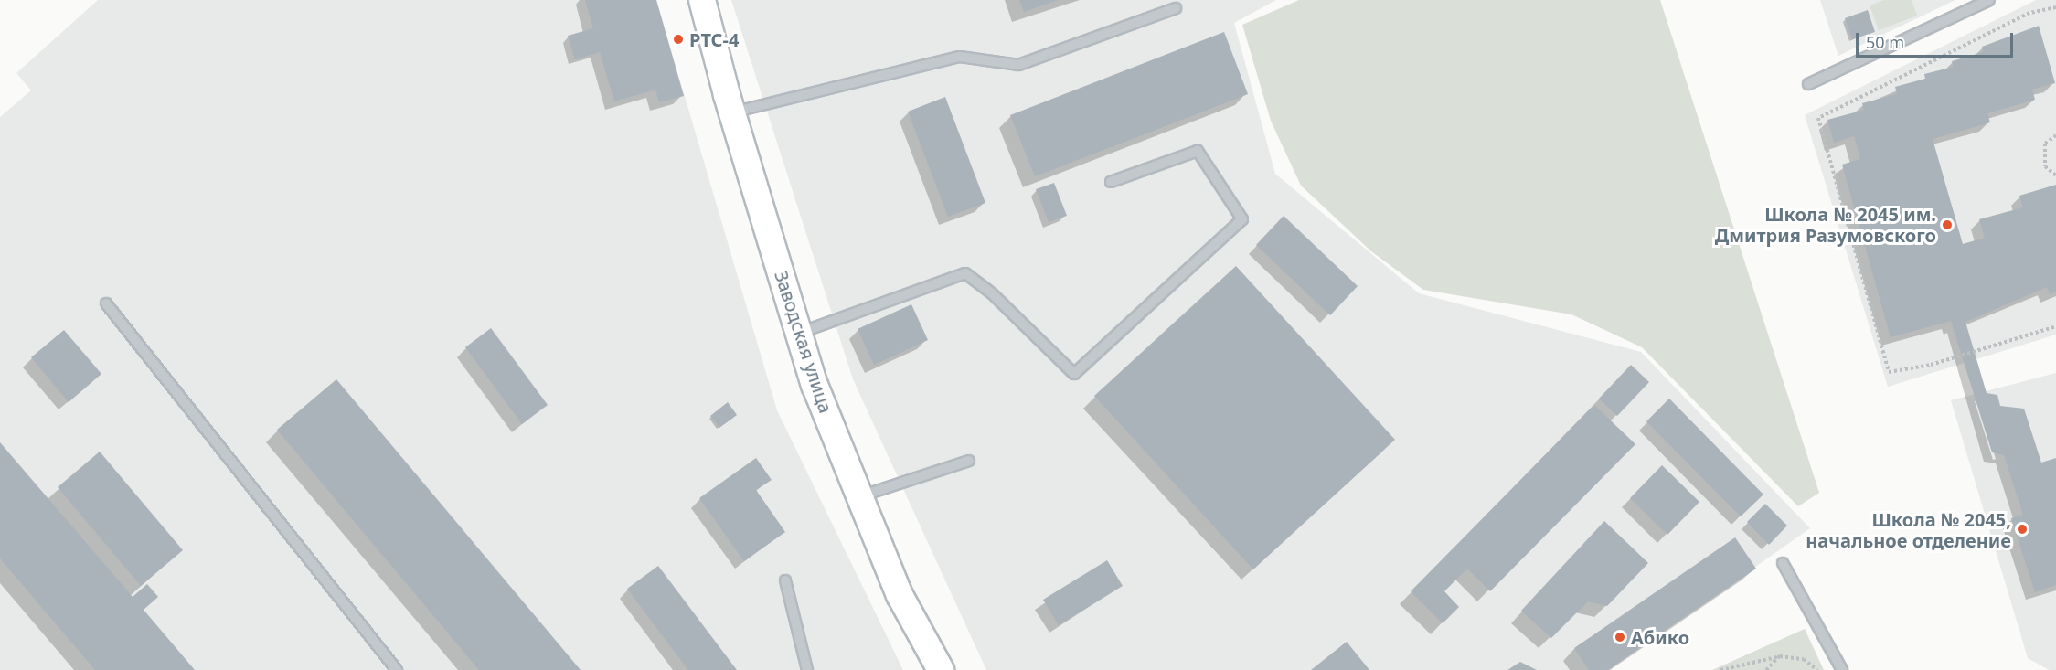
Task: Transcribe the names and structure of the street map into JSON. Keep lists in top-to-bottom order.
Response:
{
  "streets": {
    "street": ["Заводская улица"]
  },
  "places": [
    "РТС-4",
    "Школа № 2045 им. Дмитрия Разумовского",
    "Школа № 2045, начальное отделение",
    "Абико"
  ],
  "scale_bar": "50 m"
}
